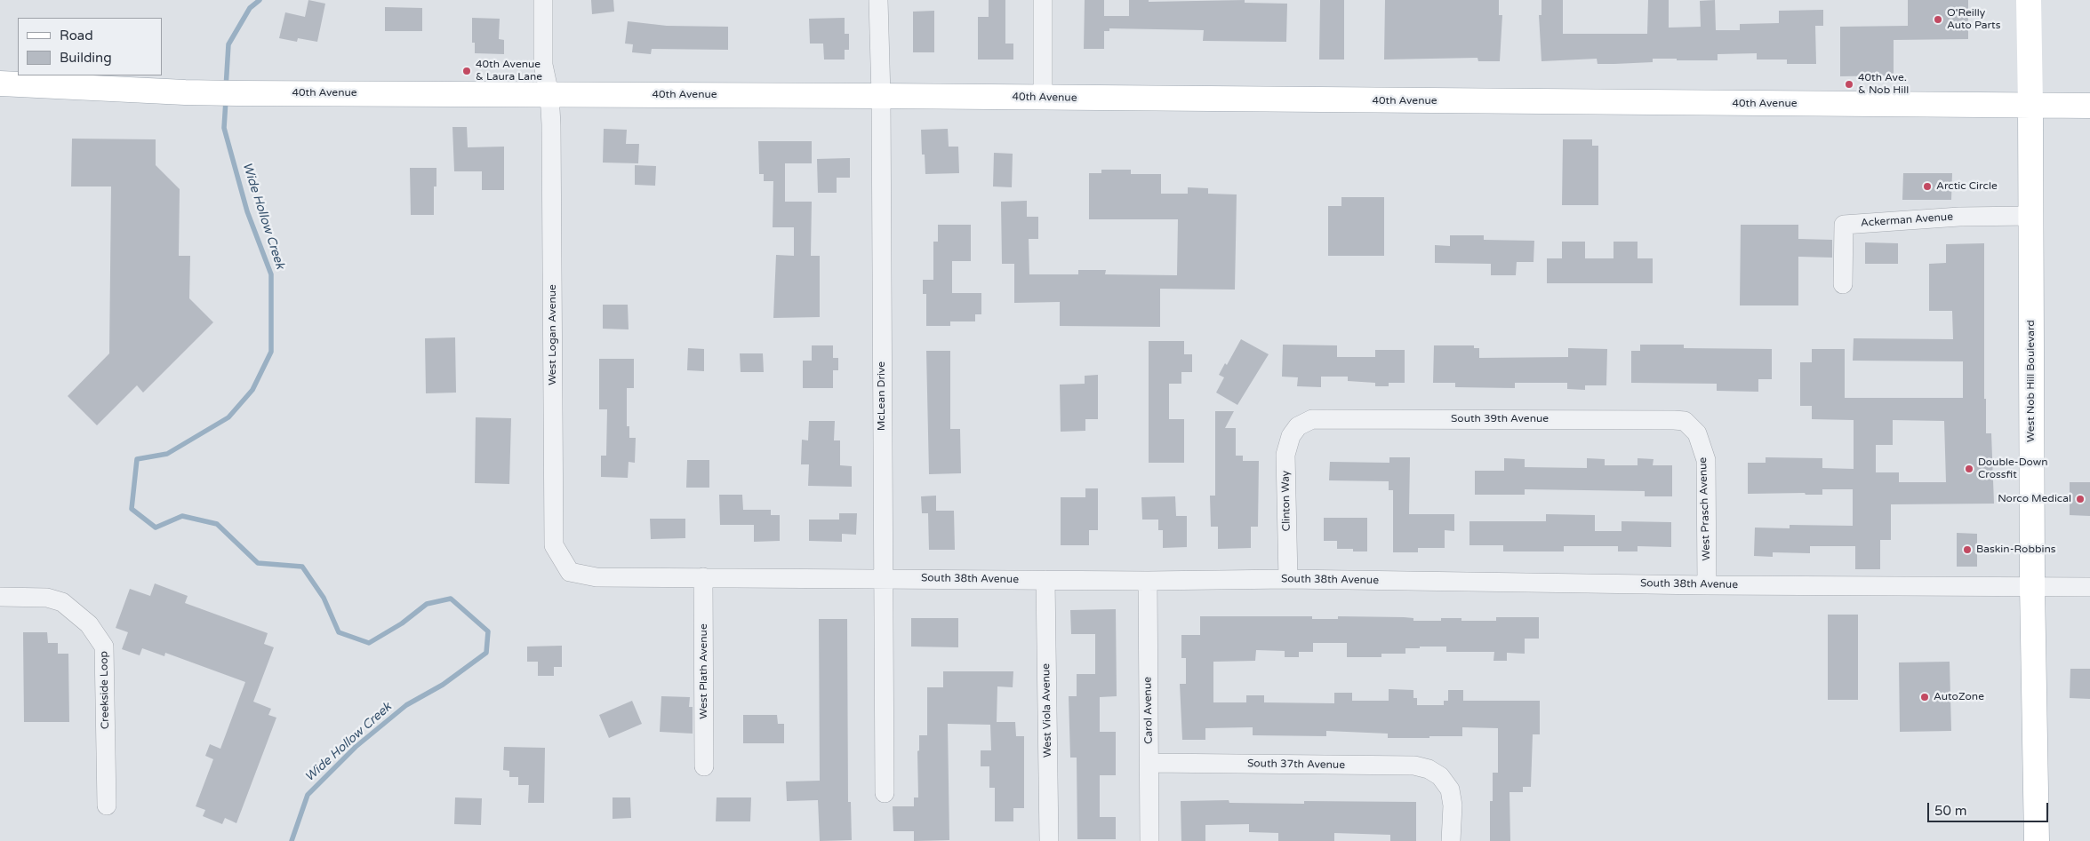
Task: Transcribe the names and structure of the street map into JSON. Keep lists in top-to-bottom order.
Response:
{
  "streets": {
    "main road": ["40th Avenue", "West Nob Hill Boulevard"],
    "street": [
      "Ackerman Avenue",
      "West Logan Avenue",
      "McLean Drive",
      "South 39th Avenue",
      "Clinton Way",
      "West Prasch Avenue",
      "South 38th Avenue",
      "West Plath Avenue",
      "Creekside Loop",
      "West Viola Avenue",
      "Carol Avenue",
      "South 37th Avenue"
    ]
  },
  "crossings": [
    ["40th Avenue", "West Logan Avenue"],
    ["40th Avenue", "West Nob Hill Boulevard"],
    ["40th Avenue", "McLean Drive"],
    ["Ackerman Avenue", "West Nob Hill Boulevard"],
    ["West Logan Avenue", "South 38th Avenue"],
    ["West Nob Hill Boulevard", "South 38th Avenue"],
    ["McLean Drive", "South 38th Avenue"],
    ["South 39th Avenue", "Clinton Way"],
    ["South 39th Avenue", "West Prasch Avenue"],
    ["Clinton Way", "South 38th Avenue"],
    ["West Prasch Avenue", "South 38th Avenue"],
    ["South 38th Avenue", "West Plath Avenue"],
    ["South 38th Avenue", "West Viola Avenue"],
    ["South 38th Avenue", "Carol Avenue"],
    ["Carol Avenue", "South 37th Avenue"]
  ],
  "water": ["Wide Hollow Creek"],
  "places": [
    "O'Reilly Auto Parts",
    "40th Avenue & Laura Lane",
    "40th Ave. & Nob Hill",
    "Arctic Circle",
    "Double-Down Crossfit",
    "Norco Medical",
    "Baskin-Robbins",
    "AutoZone"
  ],
  "legend": ["Road", "Building"],
  "scale_bar": "50 m"
}
